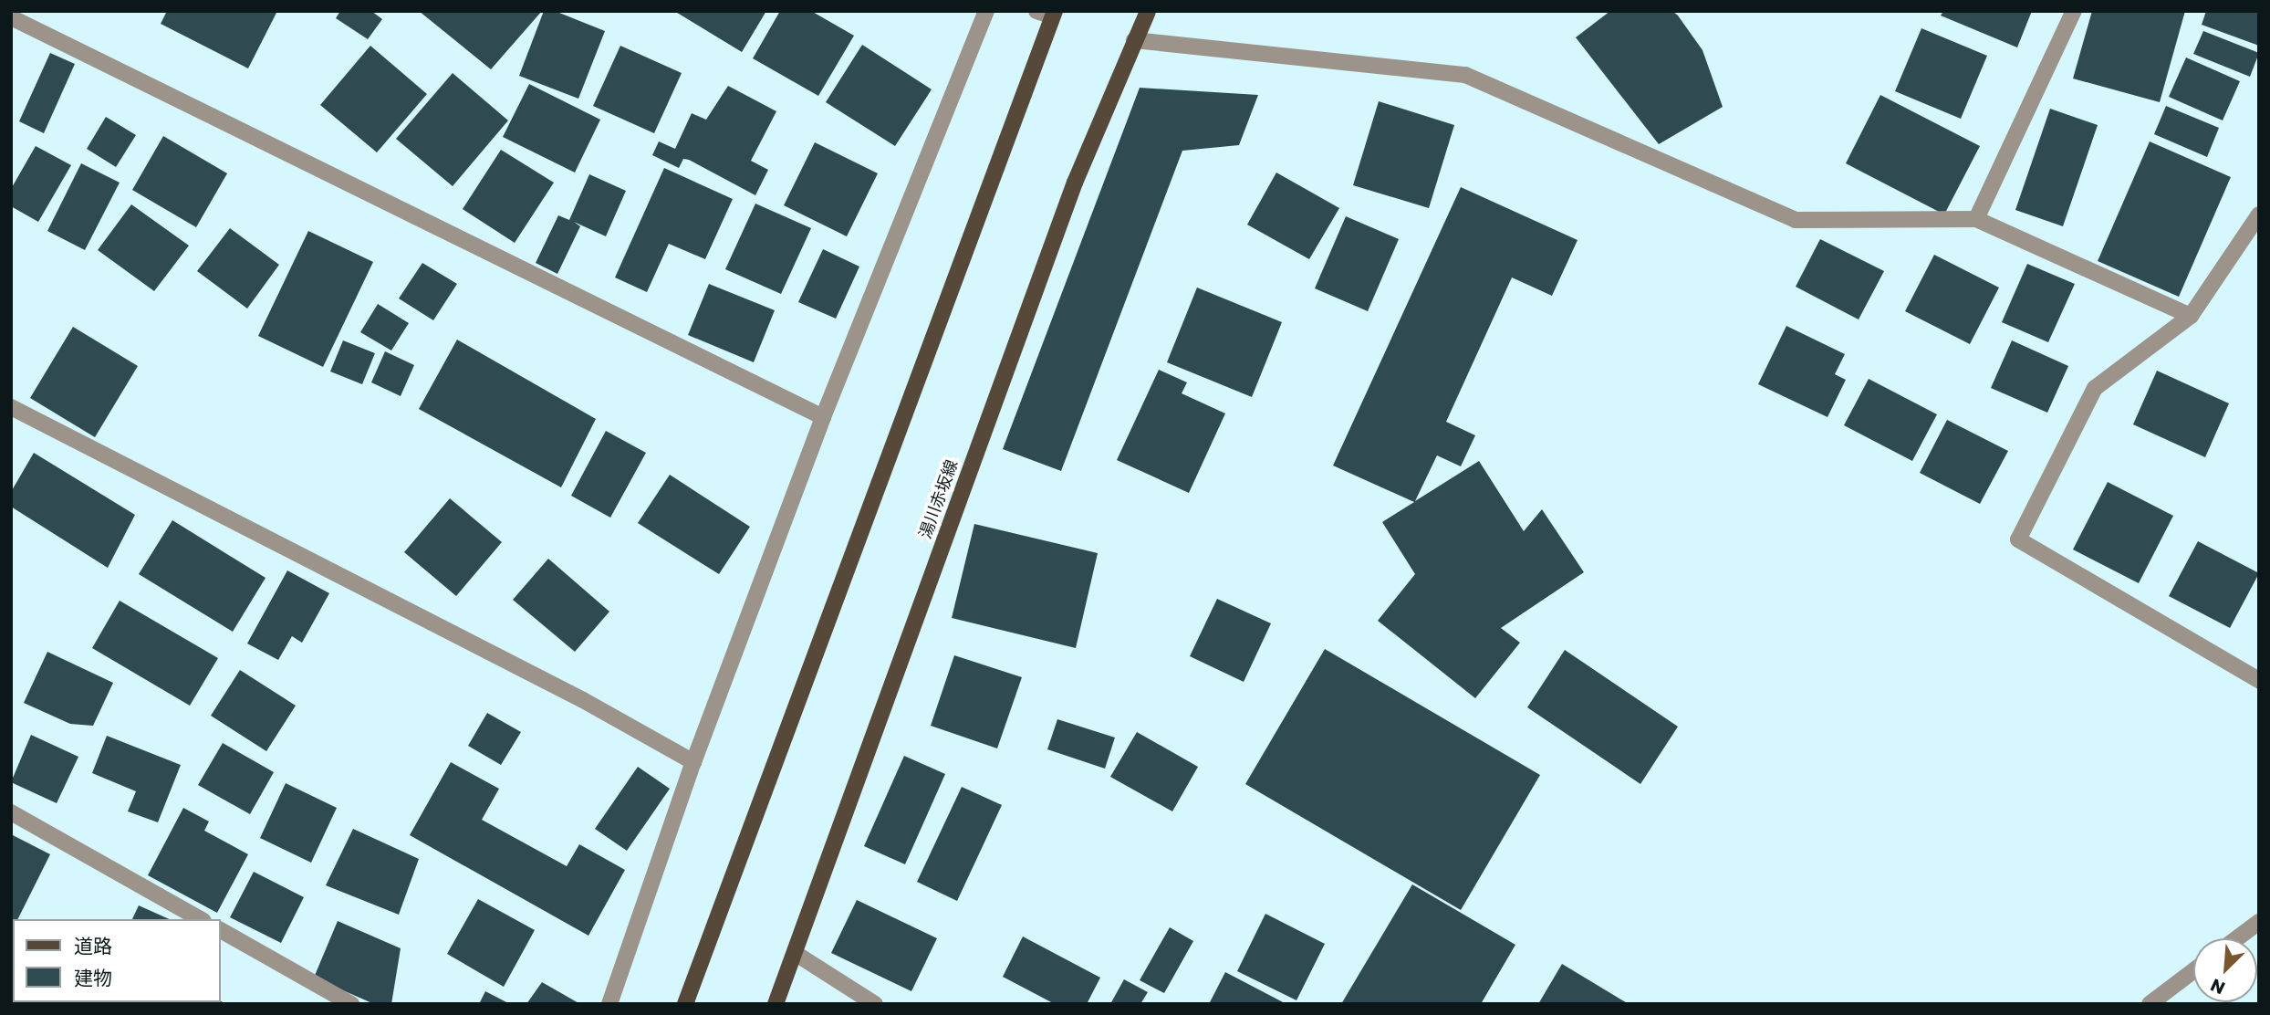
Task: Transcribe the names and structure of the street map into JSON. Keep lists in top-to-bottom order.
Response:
{
  "streets": {
    "main road": ["湯川赤坂線"]
  },
  "legend": ["道路", "建物"],
  "north": "bottom left"
}
